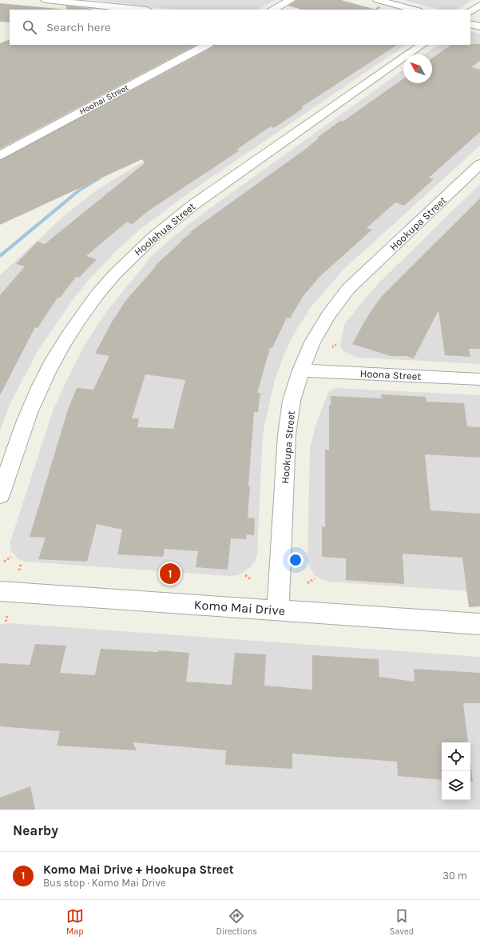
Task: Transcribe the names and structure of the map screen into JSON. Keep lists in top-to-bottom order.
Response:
{
  "streets": {
    "street": [
      "Hoohai Street",
      "Hookupa Street",
      "Hoolehua Street",
      "Hoona Street",
      "Komo Mai Drive"
    ]
  },
  "crossings": [
    ["Hookupa Street", "Hoona Street"],
    ["Hookupa Street", "Komo Mai Drive"]
  ],
  "north": "top left",
  "page": {
    "search": "Search here",
    "pins": "1",
    "heading": "Nearby",
    "list": [
      {
        "mark": "1",
        "name": "Komo Mai Drive + Hookupa Street",
        "note": "Bus stop · Komo Mai Drive",
        "value": "30 m"
      }
    ],
    "nav": ["Map", "Directions", "Saved"]
  }
}
